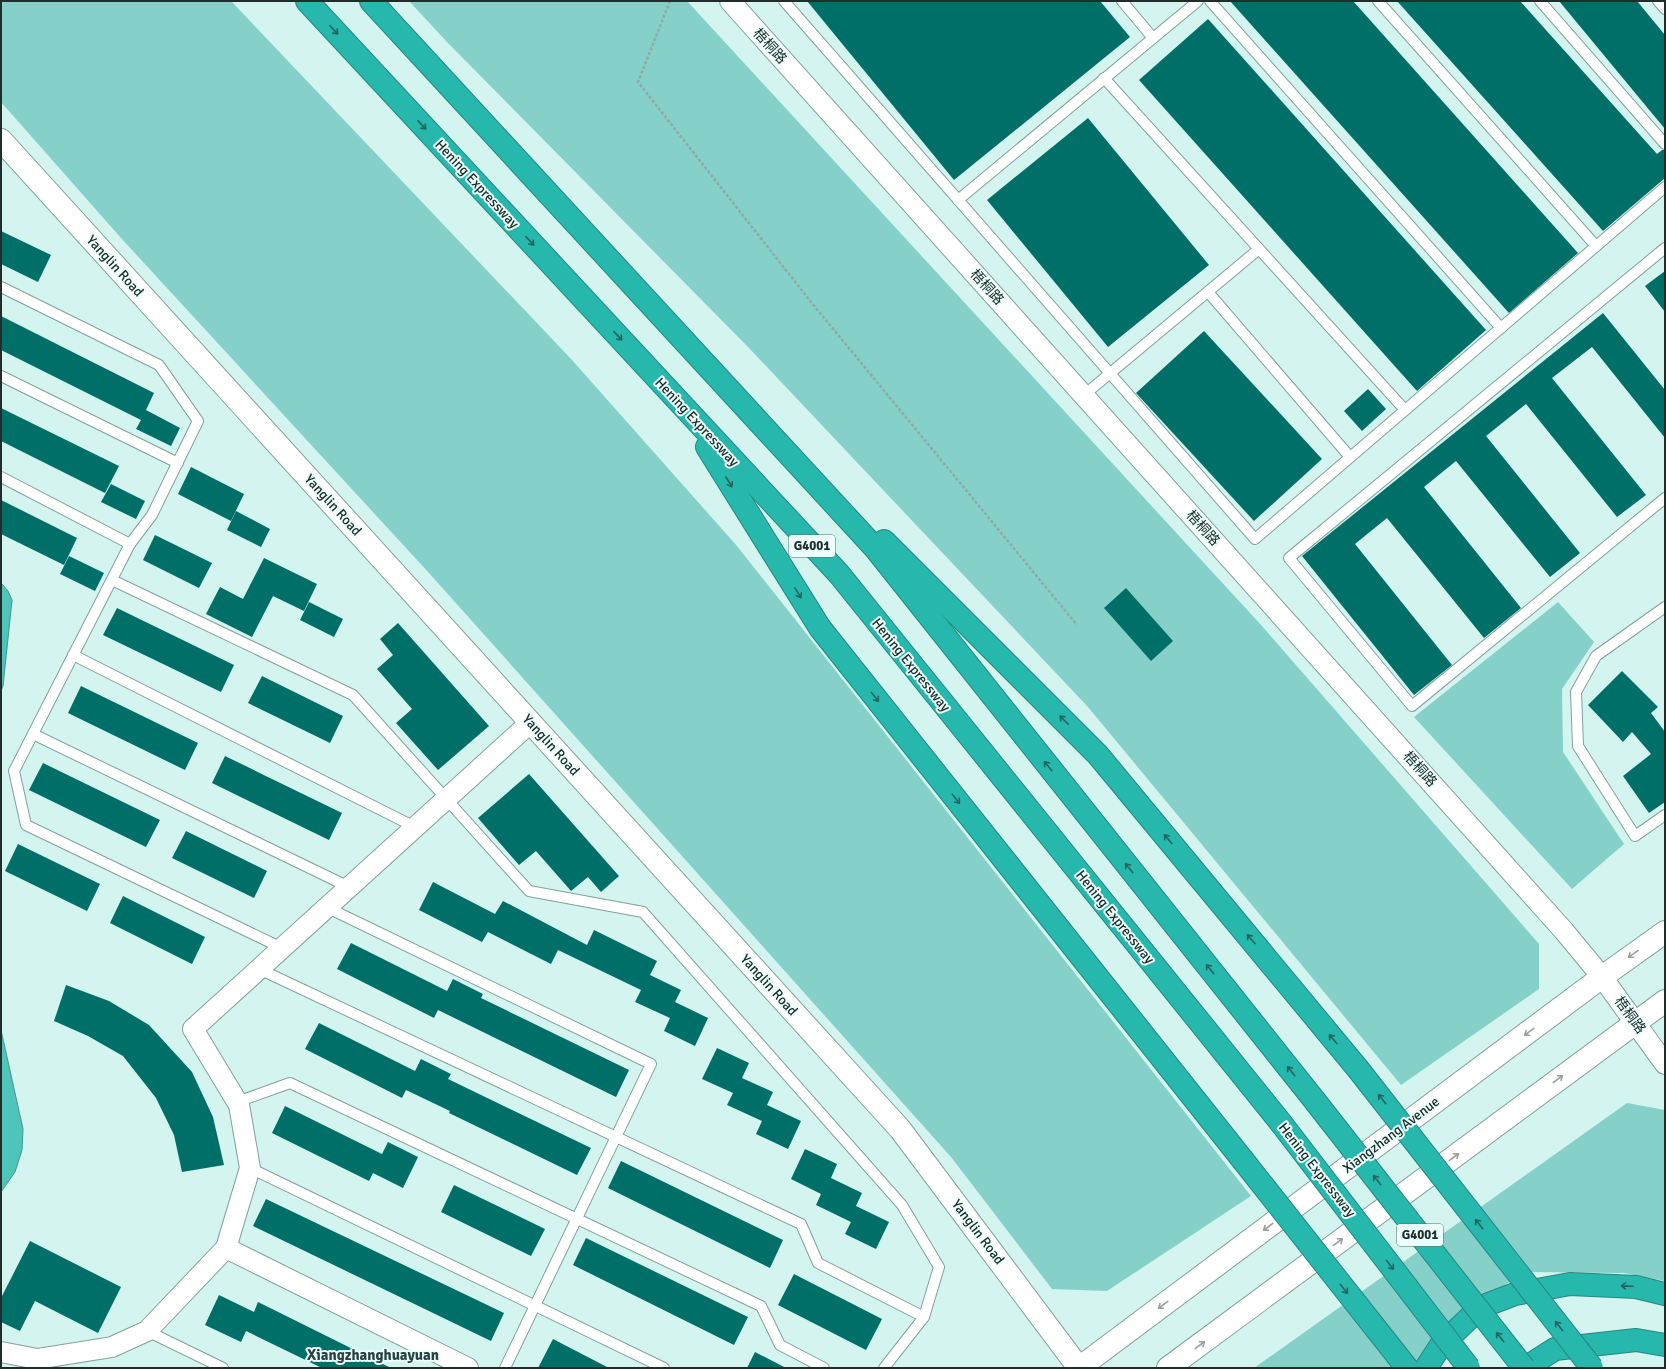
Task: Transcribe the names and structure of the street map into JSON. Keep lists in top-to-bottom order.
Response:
{
  "streets": {
    "highway": ["Hening Expressway", "G4001"],
    "street": ["梧桐路", "Yanglin Road", "Xiangzhang Avenue"]
  },
  "crossings": [
    ["梧桐路", "Xiangzhang Avenue"],
    ["Yanglin Road", "Xiangzhang Avenue"]
  ],
  "districts": ["Xiangzhanghuayuan"]
}
